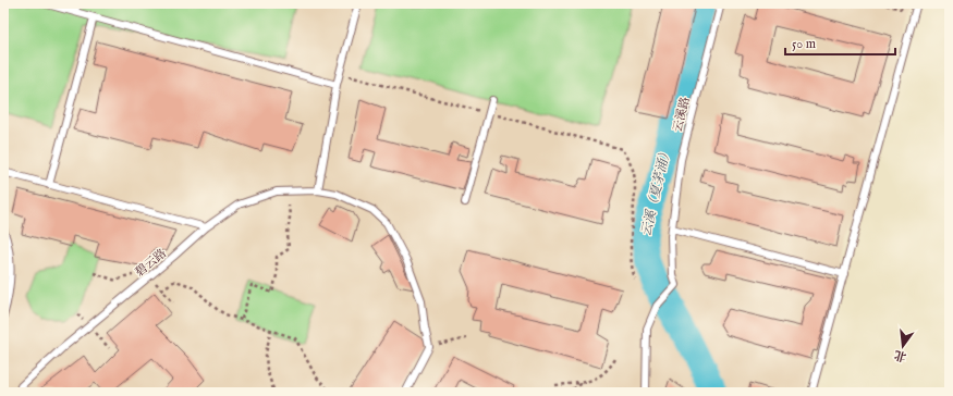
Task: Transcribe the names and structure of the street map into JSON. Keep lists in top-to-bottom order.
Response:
{
  "streets": {
    "lane": ["云溪路", "碧云路"]
  },
  "water": ["云溪（夏茅涌）"],
  "scale_bar": "50 m",
  "north": "bottom"
}
